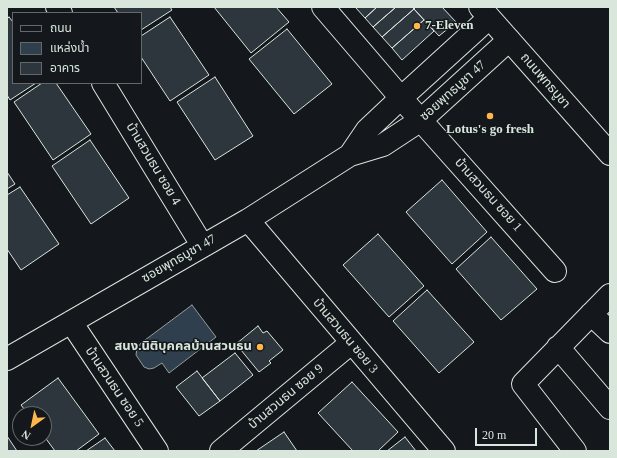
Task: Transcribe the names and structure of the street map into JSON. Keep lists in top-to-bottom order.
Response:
{
  "streets": {
    "street": [
      "ถนนพุทธบูชา",
      "ซอยพุทธบูชา 47",
      "บ้านสวนธน ซอย 4",
      "บ้านสวนธน ซอย 1",
      "บ้านสวนธน ซอย 3",
      "บ้านสวนธน ซอย 5",
      "บ้านสวนธน ซอย 9"
    ]
  },
  "crossings": [
    ["ถนนพุทธบูชา", "ซอยพุทธบูชา 47"],
    ["ซอยพุทธบูชา 47", "บ้านสวนธน ซอย 4"],
    ["ซอยพุทธบูชา 47", "บ้านสวนธน ซอย 1"],
    ["ซอยพุทธบูชา 47", "บ้านสวนธน ซอย 3"],
    ["ซอยพุทธบูชา 47", "บ้านสวนธน ซอย 5"],
    ["บ้านสวนธน ซอย 3", "บ้านสวนธน ซอย 9"]
  ],
  "places": ["7-Eleven", "Lotus's go fresh", "สนง.นิติบุคคลบ้านสวนธน"],
  "legend": ["ถนน", "แหล่งน้ำ", "อาคาร"],
  "scale_bar": "20 m",
  "north": "bottom left"
}
